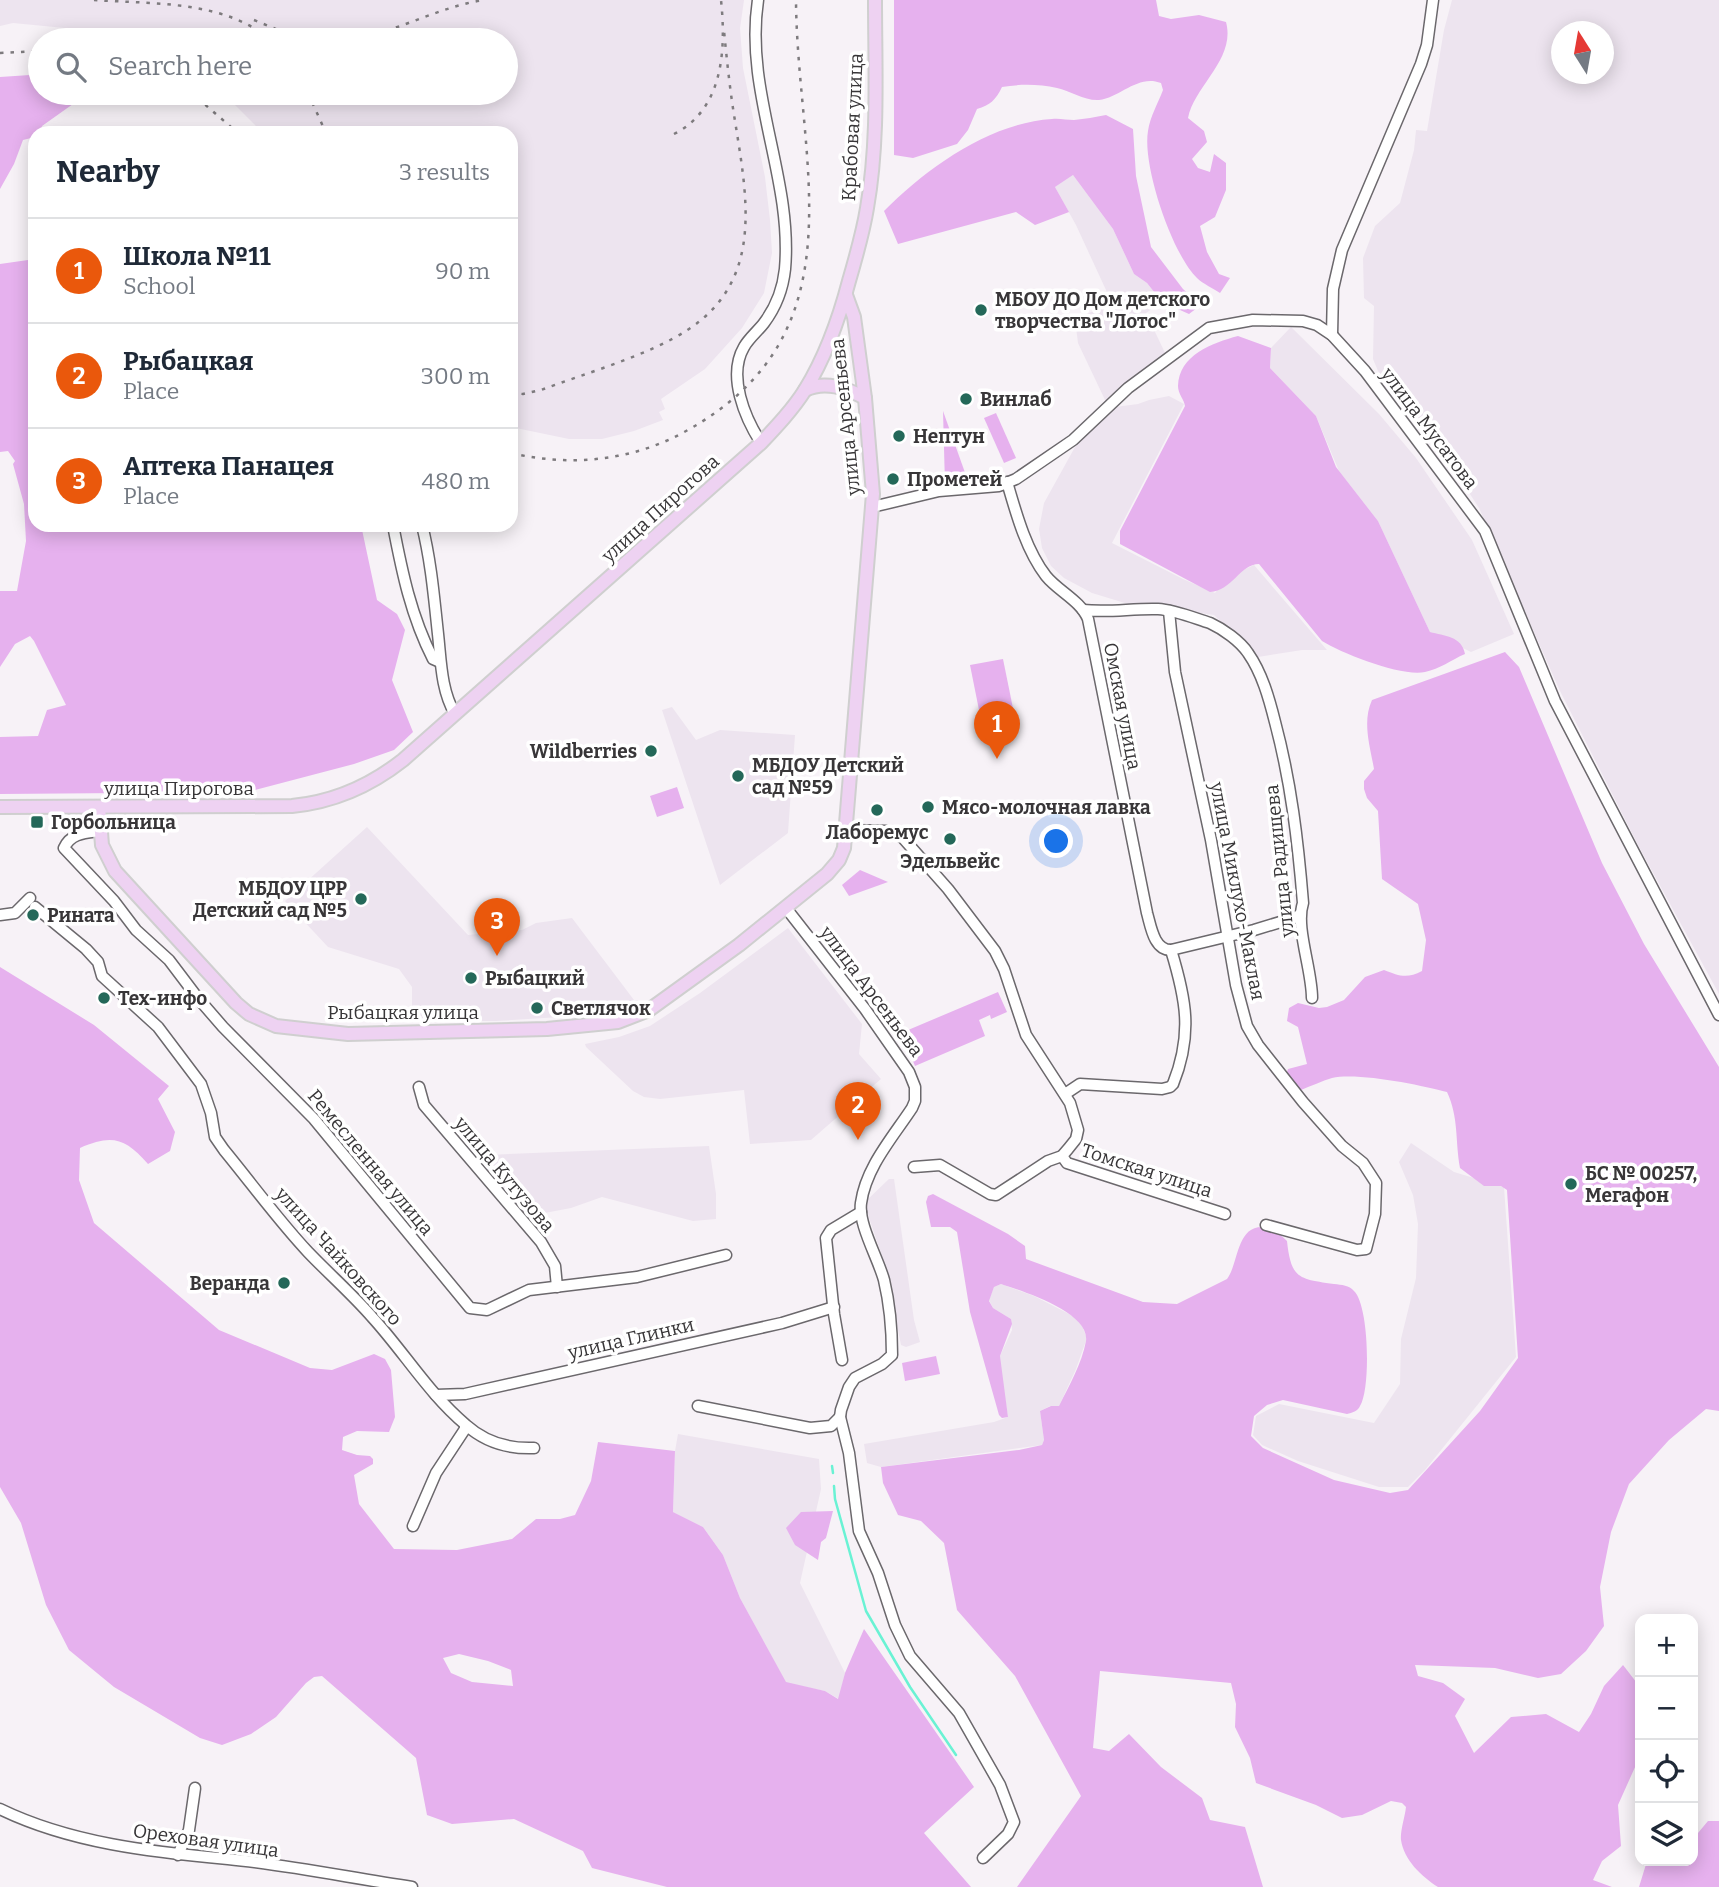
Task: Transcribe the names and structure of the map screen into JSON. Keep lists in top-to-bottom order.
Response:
{
  "streets": {
    "main road": [
      "Крабовая улица",
      "улица Арсеньева",
      "улица Пирогова",
      "Рыбацкая улица"
    ],
    "street": [
      "улица Мусатова",
      "Омская улица",
      "улица Радищева",
      "улица Миклухо-Маклая",
      "Ремесленная улица",
      "Томская улица",
      "улица Кутузова",
      "улица Чайковского",
      "улица Глинки",
      "Ореховая улица"
    ]
  },
  "crossings": [
    ["Крабовая улица", "улица Арсеньева"],
    ["Крабовая улица", "улица Пирогова"],
    ["улица Арсеньева", "улица Мусатова"],
    ["улица Арсеньева", "улица Пирогова"],
    ["улица Арсеньева", "Рыбацкая улица"],
    ["улица Пирогова", "Рыбацкая улица"],
    ["Омская улица", "улица Радищева"],
    ["улица Радищева", "улица Миклухо-Маклая"],
    ["Рыбацкая улица", "Ремесленная улица"],
    ["Ремесленная улица", "улица Кутузова"],
    ["улица Чайковского", "улица Глинки"]
  ],
  "places": {
    "other": [
      "МБОУ ДО Дом детского творчества \"Лотос\"",
      "Винлаб",
      "Нептун",
      "Прометей",
      "Wildberries",
      "МБДОУ Детский сад №59",
      "Мясо-молочная лавка",
      "Лаборемус",
      "Эдельвейс",
      "МБДОУ ЦРР Детский сад №5",
      "Рината",
      "Рыбацкий",
      "Тех-инфо",
      "Светлячок",
      "БС № 00257, Мегафон",
      "Веранда"
    ],
    "transit": ["Горбольница"]
  },
  "north": "top",
  "page": {
    "search": "Search here",
    "heading": ["Nearby", "3 results"],
    "list": [
      {
        "mark": "1",
        "name": "Школа №11",
        "note": "School",
        "value": "90 m"
      },
      {
        "mark": "2",
        "name": "Рыбацкая",
        "note": "Place",
        "value": "300 m"
      },
      {
        "mark": "3",
        "name": "Аптека Панацея",
        "note": "Place",
        "value": "480 m"
      }
    ],
    "pins": ["1", "3", "2"],
    "map_buttons": ["+", "−"]
  }
}
